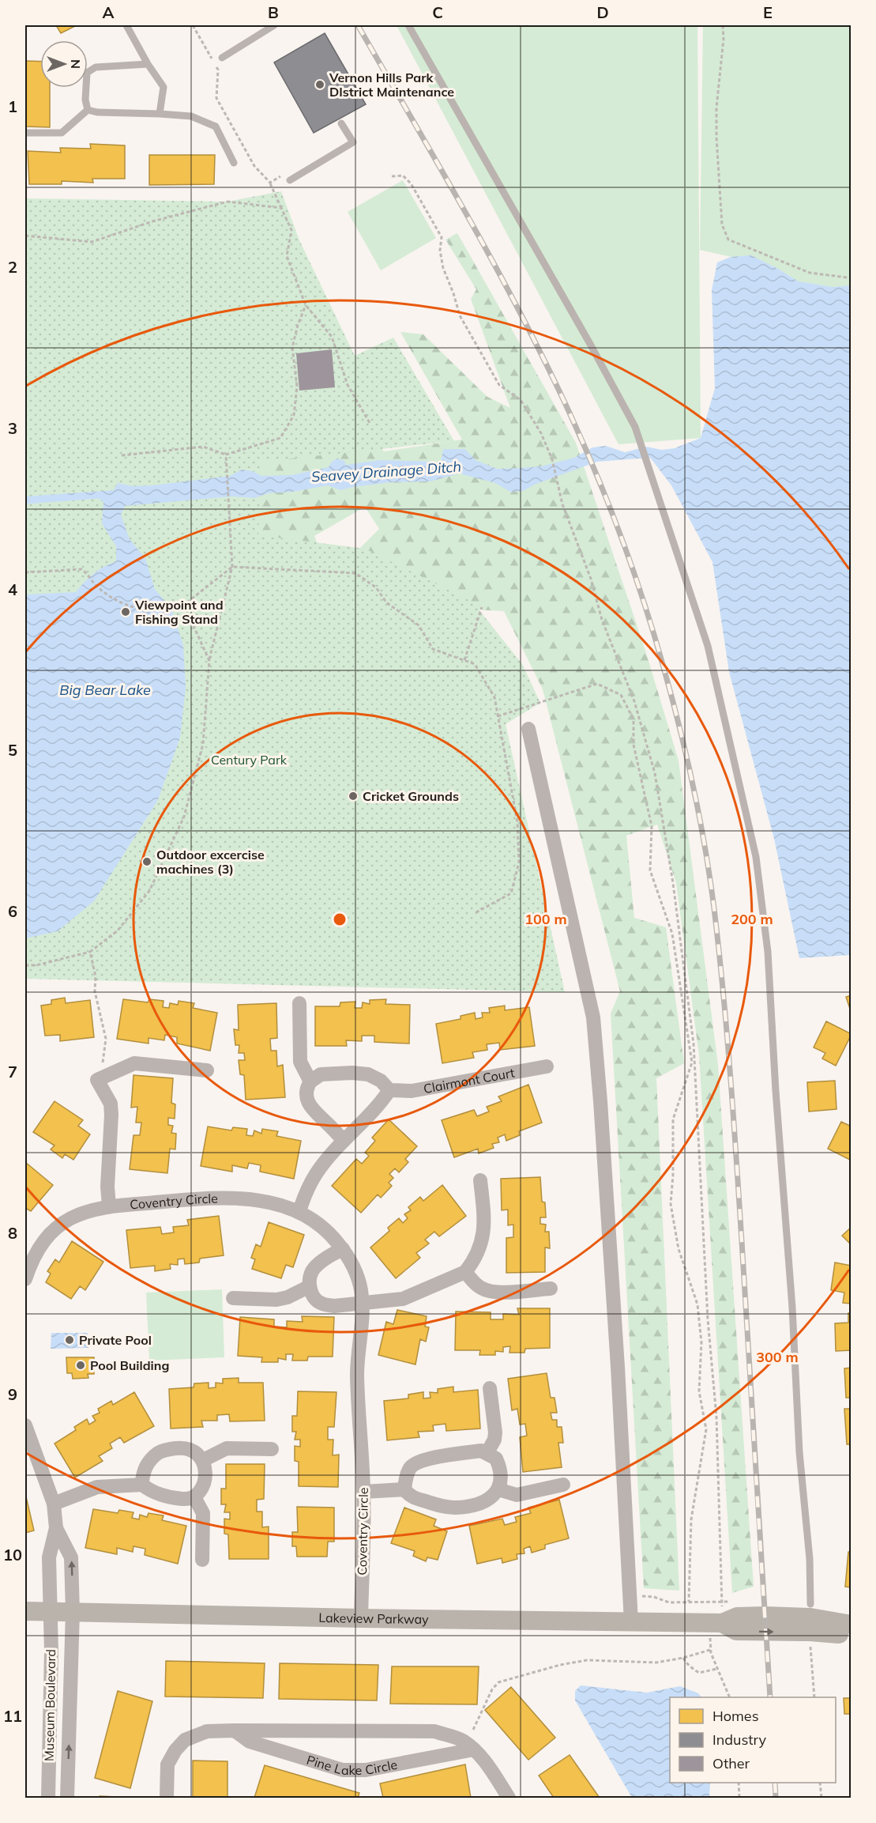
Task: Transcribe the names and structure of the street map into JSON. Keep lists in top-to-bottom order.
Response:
{
  "streets": {
    "street": [
      "Clairmont Court",
      "Coventry Circle",
      "Lakeview Parkway",
      "Museum Boulevard",
      "Pine Lake Circle"
    ]
  },
  "crossings": [
    ["Coventry Circle", "Lakeview Parkway"],
    ["Lakeview Parkway", "Museum Boulevard"]
  ],
  "water": ["Seavey Drainage Ditch", "Big Bear Lake"],
  "parks": ["Century Park"],
  "places": [
    "Vernon Hills Park DIstrict Maintenance",
    "Viewpoint and Fishing Stand",
    "Cricket Grounds",
    "Outdoor excercise machines (3)",
    "Private Pool",
    "Pool Building"
  ],
  "legend": ["Homes", "Industry", "Other"],
  "north": "right",
  "grid": {
    "columns": [
      "A",
      "B",
      "C",
      "D",
      "E"
    ],
    "rows": [
      "1",
      "2",
      "3",
      "4",
      "5",
      "6",
      "7",
      "8",
      "9",
      "10",
      "11"
    ]
  },
  "rings": ["100 m", "200 m", "300 m"]
}
